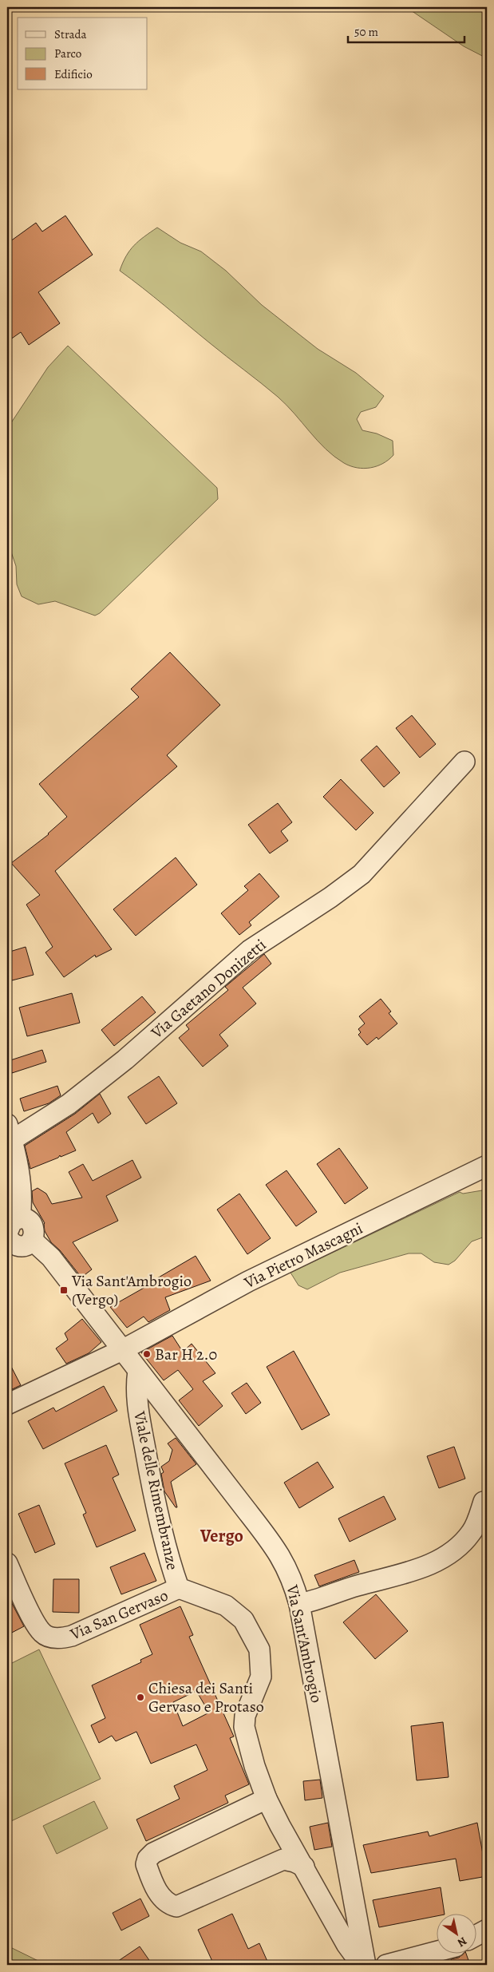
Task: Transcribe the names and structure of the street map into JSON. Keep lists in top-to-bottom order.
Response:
{
  "streets": {
    "street": [
      "Via Gaetano Donizetti",
      "Via Pietro Mascagni",
      "Viale delle Rimembranze",
      "Via San Gervaso",
      "Via Sant'Ambrogio"
    ]
  },
  "crossings": [
    ["Via Pietro Mascagni", "Via Sant'Ambrogio"],
    ["Viale delle Rimembranze", "Via San Gervaso"],
    ["Viale delle Rimembranze", "Via Sant'Ambrogio"]
  ],
  "districts": ["Vergo"],
  "places": {
    "transit": ["Via Sant'Ambrogio (Vergo)"],
    "other": ["Bar H 2.0", "Chiesa dei Santi Gervaso e Protaso"]
  },
  "legend": ["Strada", "Parco", "Edificio"],
  "scale_bar": "50 m",
  "north": "bottom right"
}
